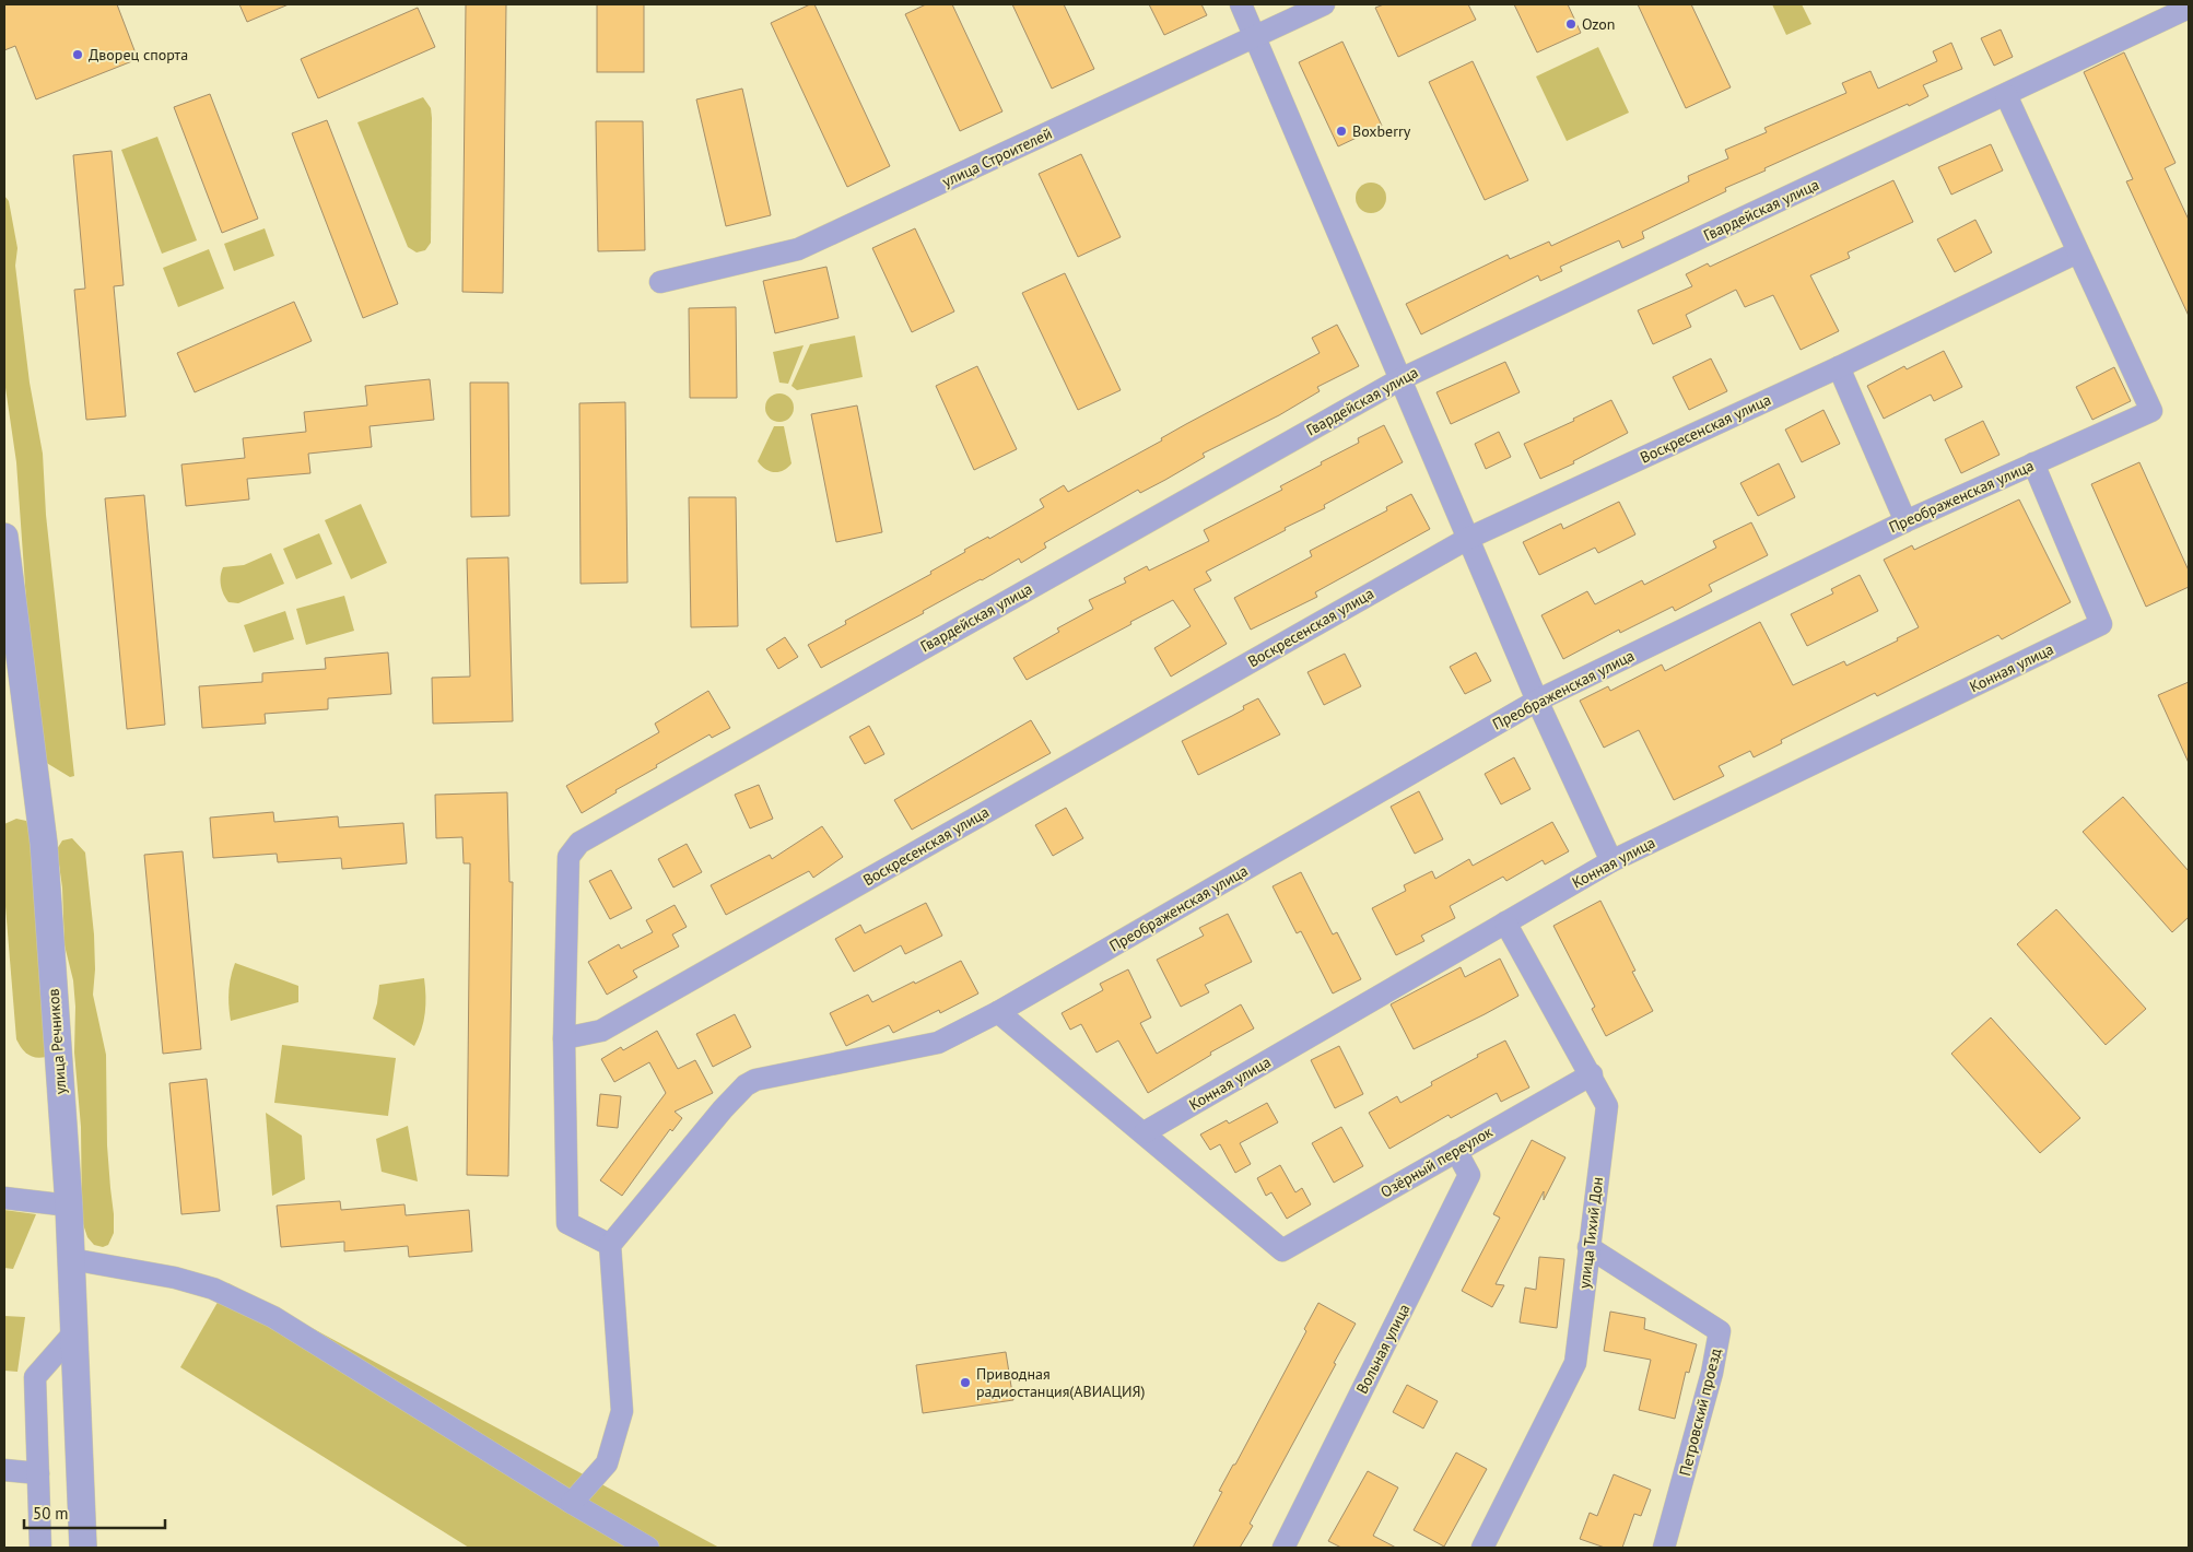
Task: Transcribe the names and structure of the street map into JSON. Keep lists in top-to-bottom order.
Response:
{
  "streets": {
    "street": [
      "улица Строителей",
      "Гвардейская улица",
      "Воскресенская улица",
      "Преображенская улица",
      "Конная улица",
      "улица Речников",
      "Озёрный переулок",
      "улица Тихий Дон",
      "Вольная улица",
      "Петровский проезд"
    ]
  },
  "crossings": [
    ["Гвардейская улица", "Воскресенская улица"],
    ["Воскресенская улица", "Преображенская улица"],
    ["Преображенская улица", "Конная улица"],
    ["Конная улица", "Озёрный переулок"],
    ["Конная улица", "улица Тихий Дон"],
    ["Озёрный переулок", "улица Тихий Дон"],
    ["Озёрный переулок", "Вольная улица"],
    ["улица Тихий Дон", "Петровский проезд"]
  ],
  "places": [
    "Ozon",
    "Дворец спорта",
    "Boxberry",
    "Приводная радиостанция(АВИАЦИЯ)"
  ],
  "scale_bar": "50 m"
}
